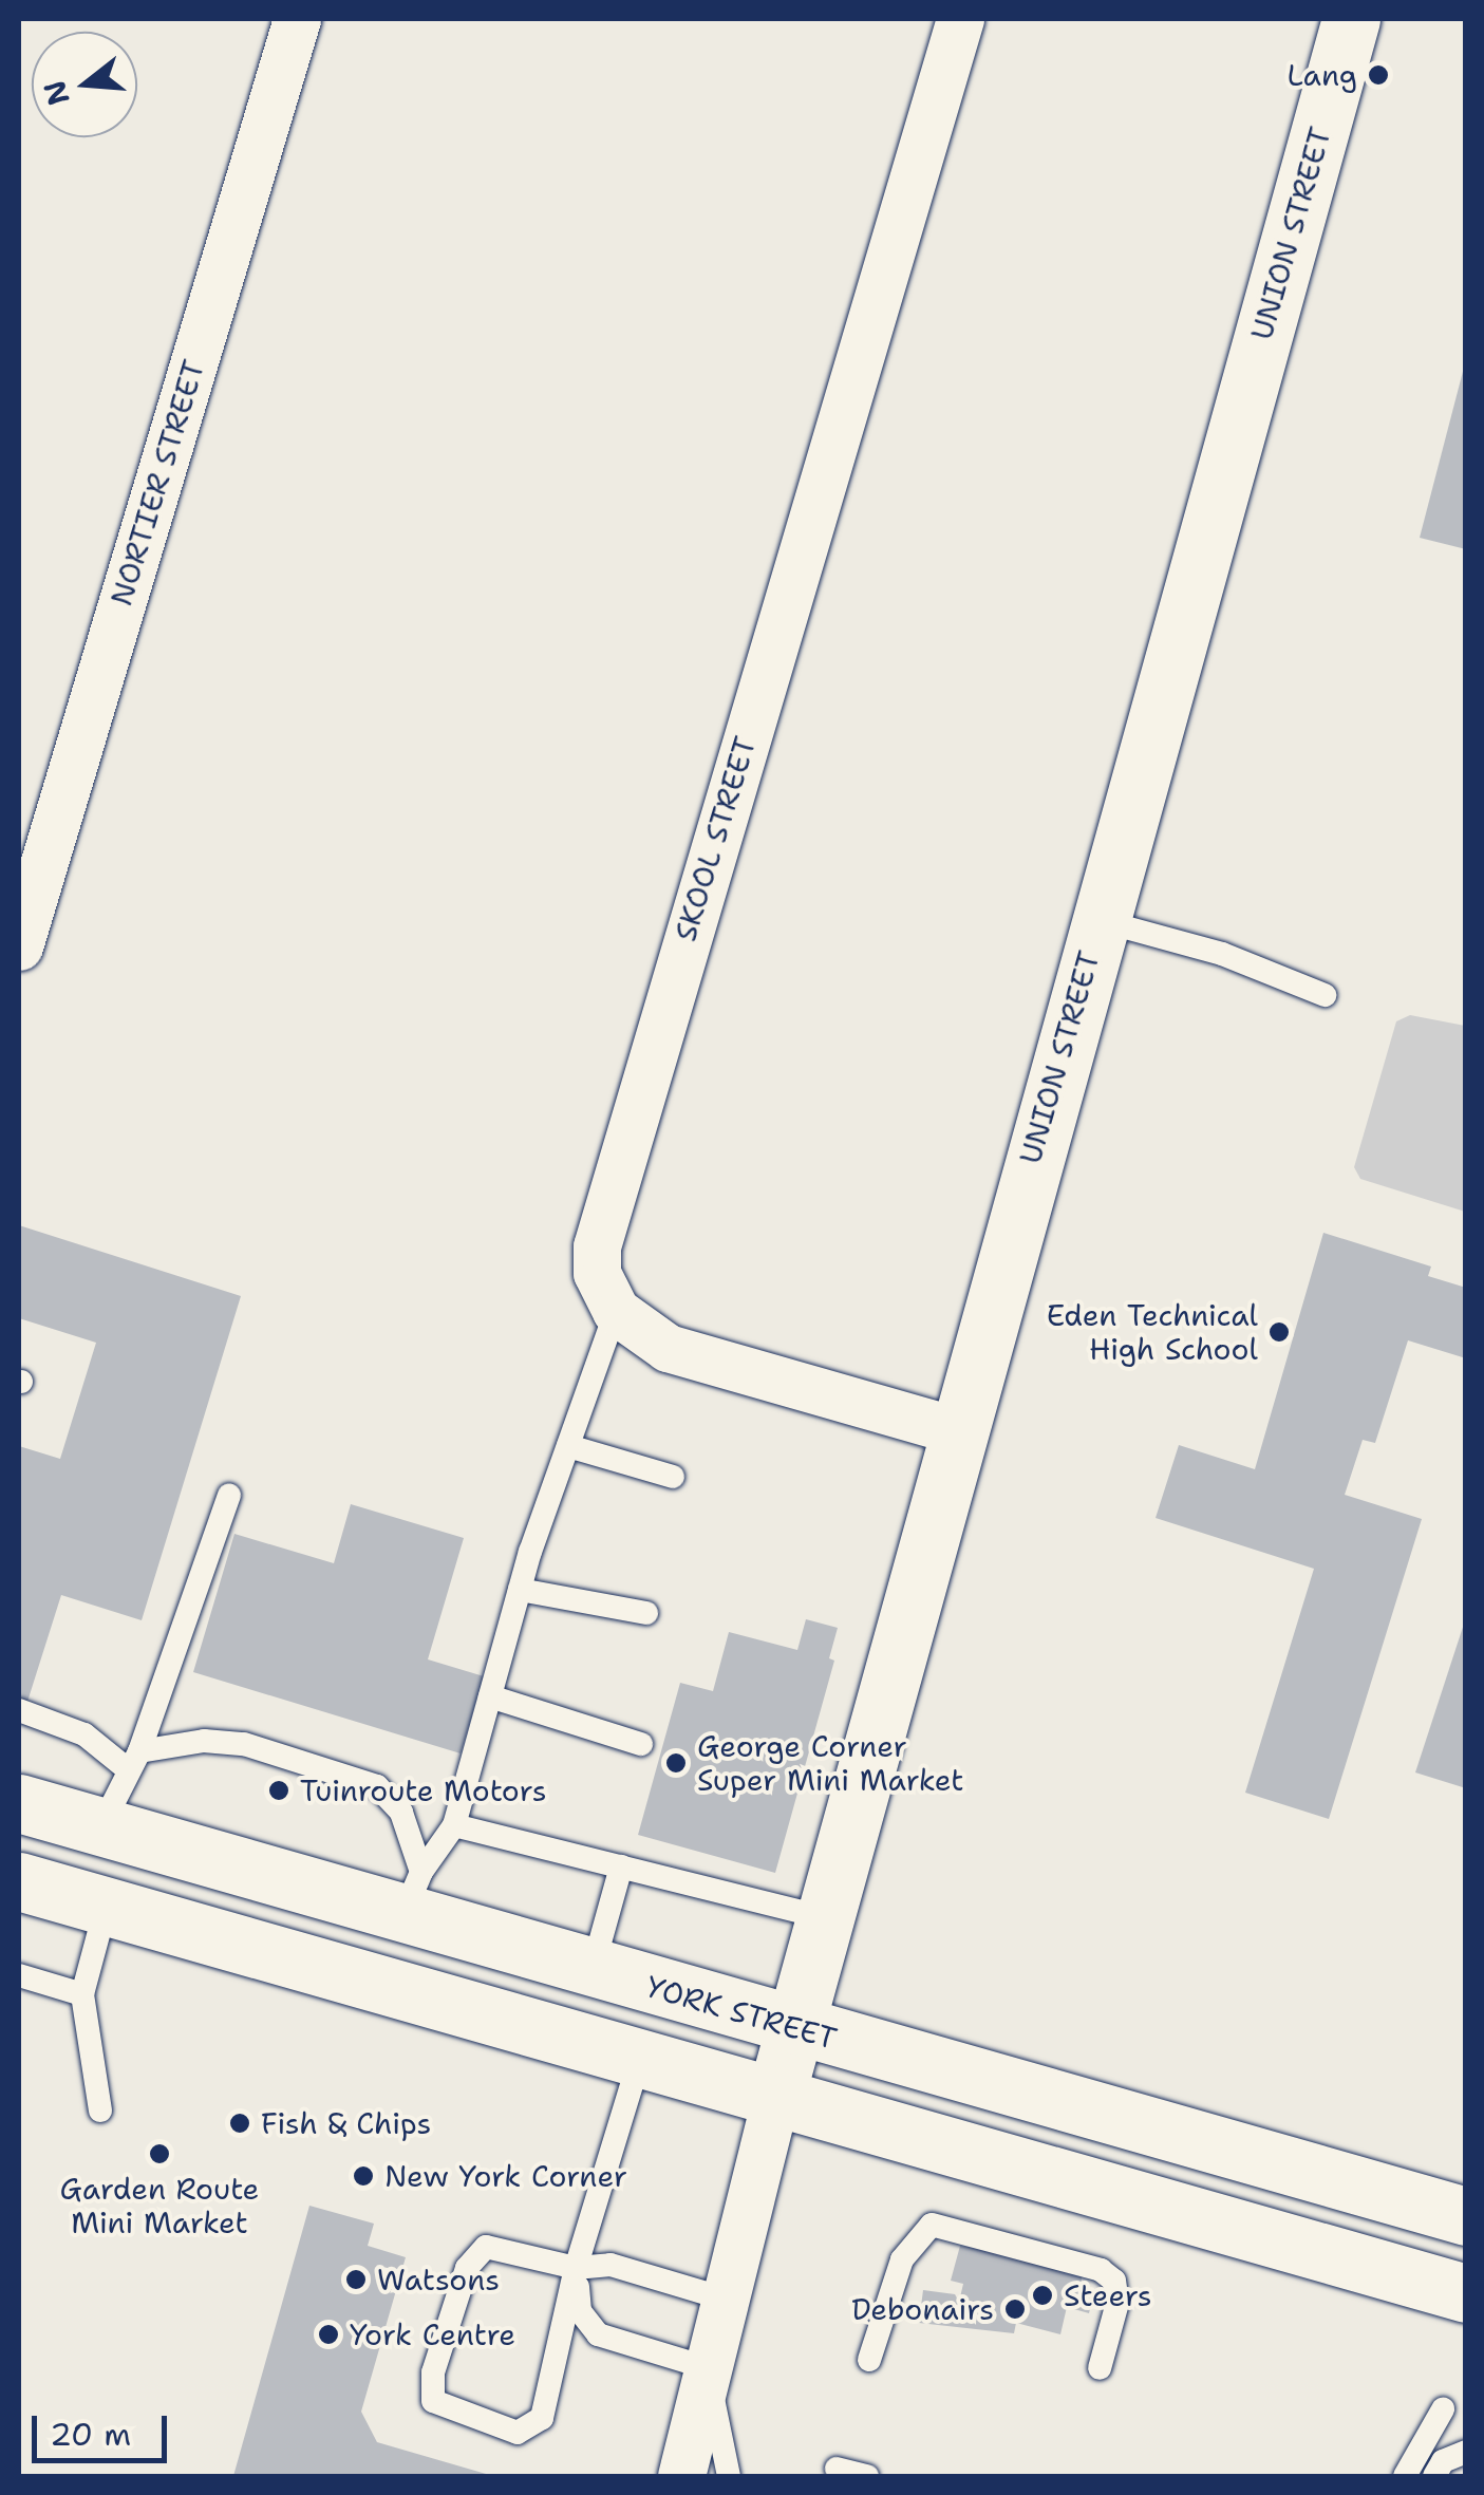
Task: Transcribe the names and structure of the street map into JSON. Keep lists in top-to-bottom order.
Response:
{
  "streets": {
    "main road": ["UNION STREET", "YORK STREET"],
    "street": ["NORTIER STREET", "SKOOL STREET"]
  },
  "crossings": [
    ["UNION STREET", "YORK STREET"]
  ],
  "places": [
    "Lang",
    "Eden Technical High School",
    "George Corner Super Mini Market",
    "Tuinroute Motors",
    "Fish & Chips",
    "Garden Route Mini Market",
    "New York Corner",
    "Watsons",
    "Steers",
    "Debonairs",
    "York Centre"
  ],
  "scale_bar": "20 m",
  "north": "left"
}
